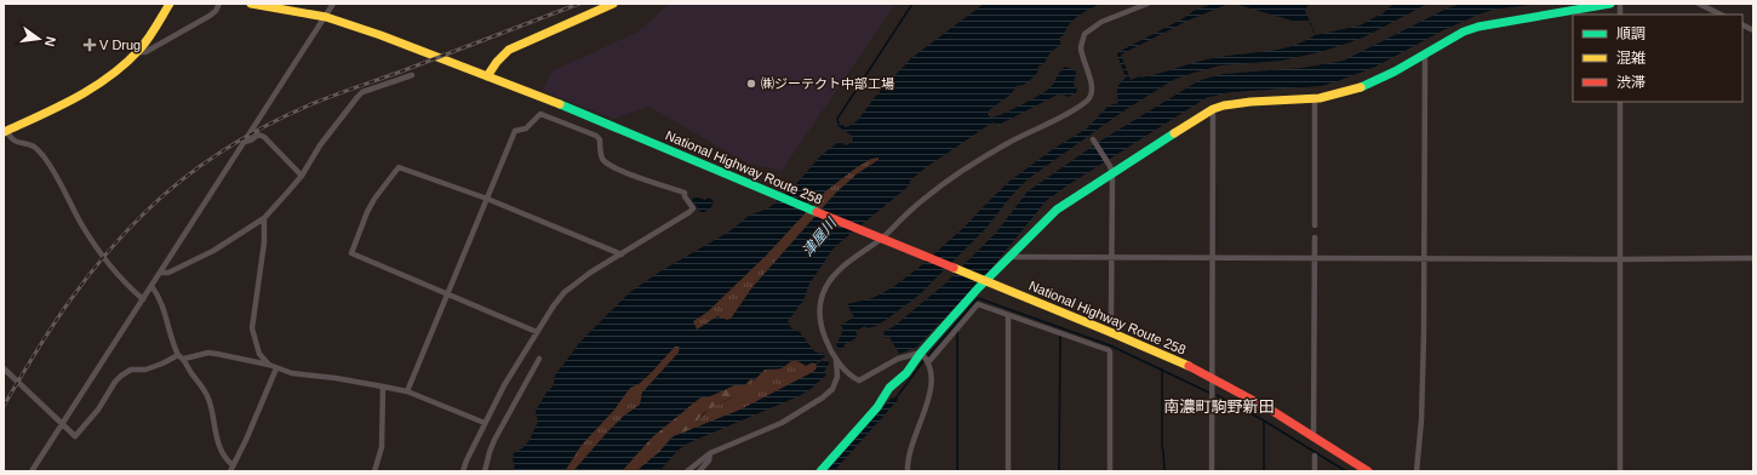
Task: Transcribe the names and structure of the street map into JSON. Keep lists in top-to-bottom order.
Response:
{
  "streets": {
    "main road": ["National Highway Route 258"]
  },
  "districts": ["南濃町駒野新田"],
  "water": ["津屋川"],
  "places": {
    "health": ["V Drug"],
    "other": ["㈱ジーテクト中部工場"]
  },
  "legend": ["順調", "混雑", "渋滞"],
  "north": "right"
}
